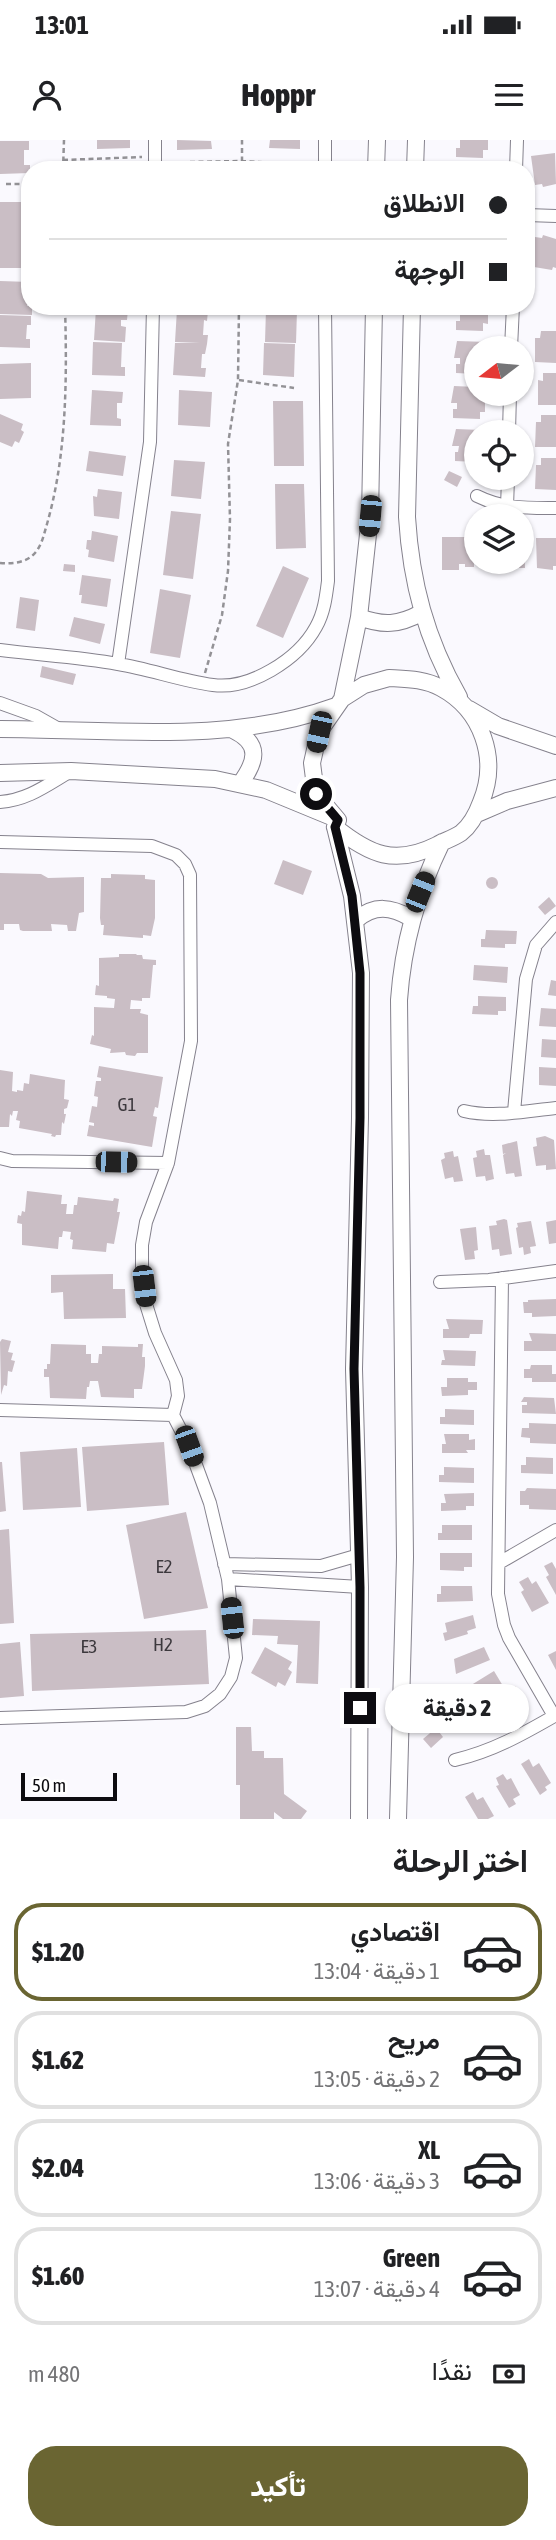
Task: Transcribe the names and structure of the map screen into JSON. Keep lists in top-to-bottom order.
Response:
{
  "house_numbers": [
    "G1",
    "E2",
    "H2",
    "E3"
  ],
  "scale_bar": "50 m",
  "north": "left",
  "page": {
    "status": "13:01",
    "header": "Hoppr",
    "banner": ["الانطلاق", "الوجهة"],
    "bubble": "2 دقيقة",
    "scale": "50 m",
    "heading": "اختر الرحلة",
    "list": [
      {
        "name": "اقتصادي",
        "note": "1 دقيقة · 13:04",
        "value": "$1.20"
      },
      {
        "name": "مريح",
        "note": "2 دقيقة · 13:05",
        "value": "$1.62"
      },
      {
        "name": "XL",
        "note": "3 دقيقة · 13:06",
        "value": "$2.04"
      },
      {
        "name": "Green",
        "note": "4 دقيقة · 13:07",
        "value": "$1.60"
      }
    ],
    "pay": ["نقدًا", "480 m"],
    "buttons": "تأكيد"
  }
}
